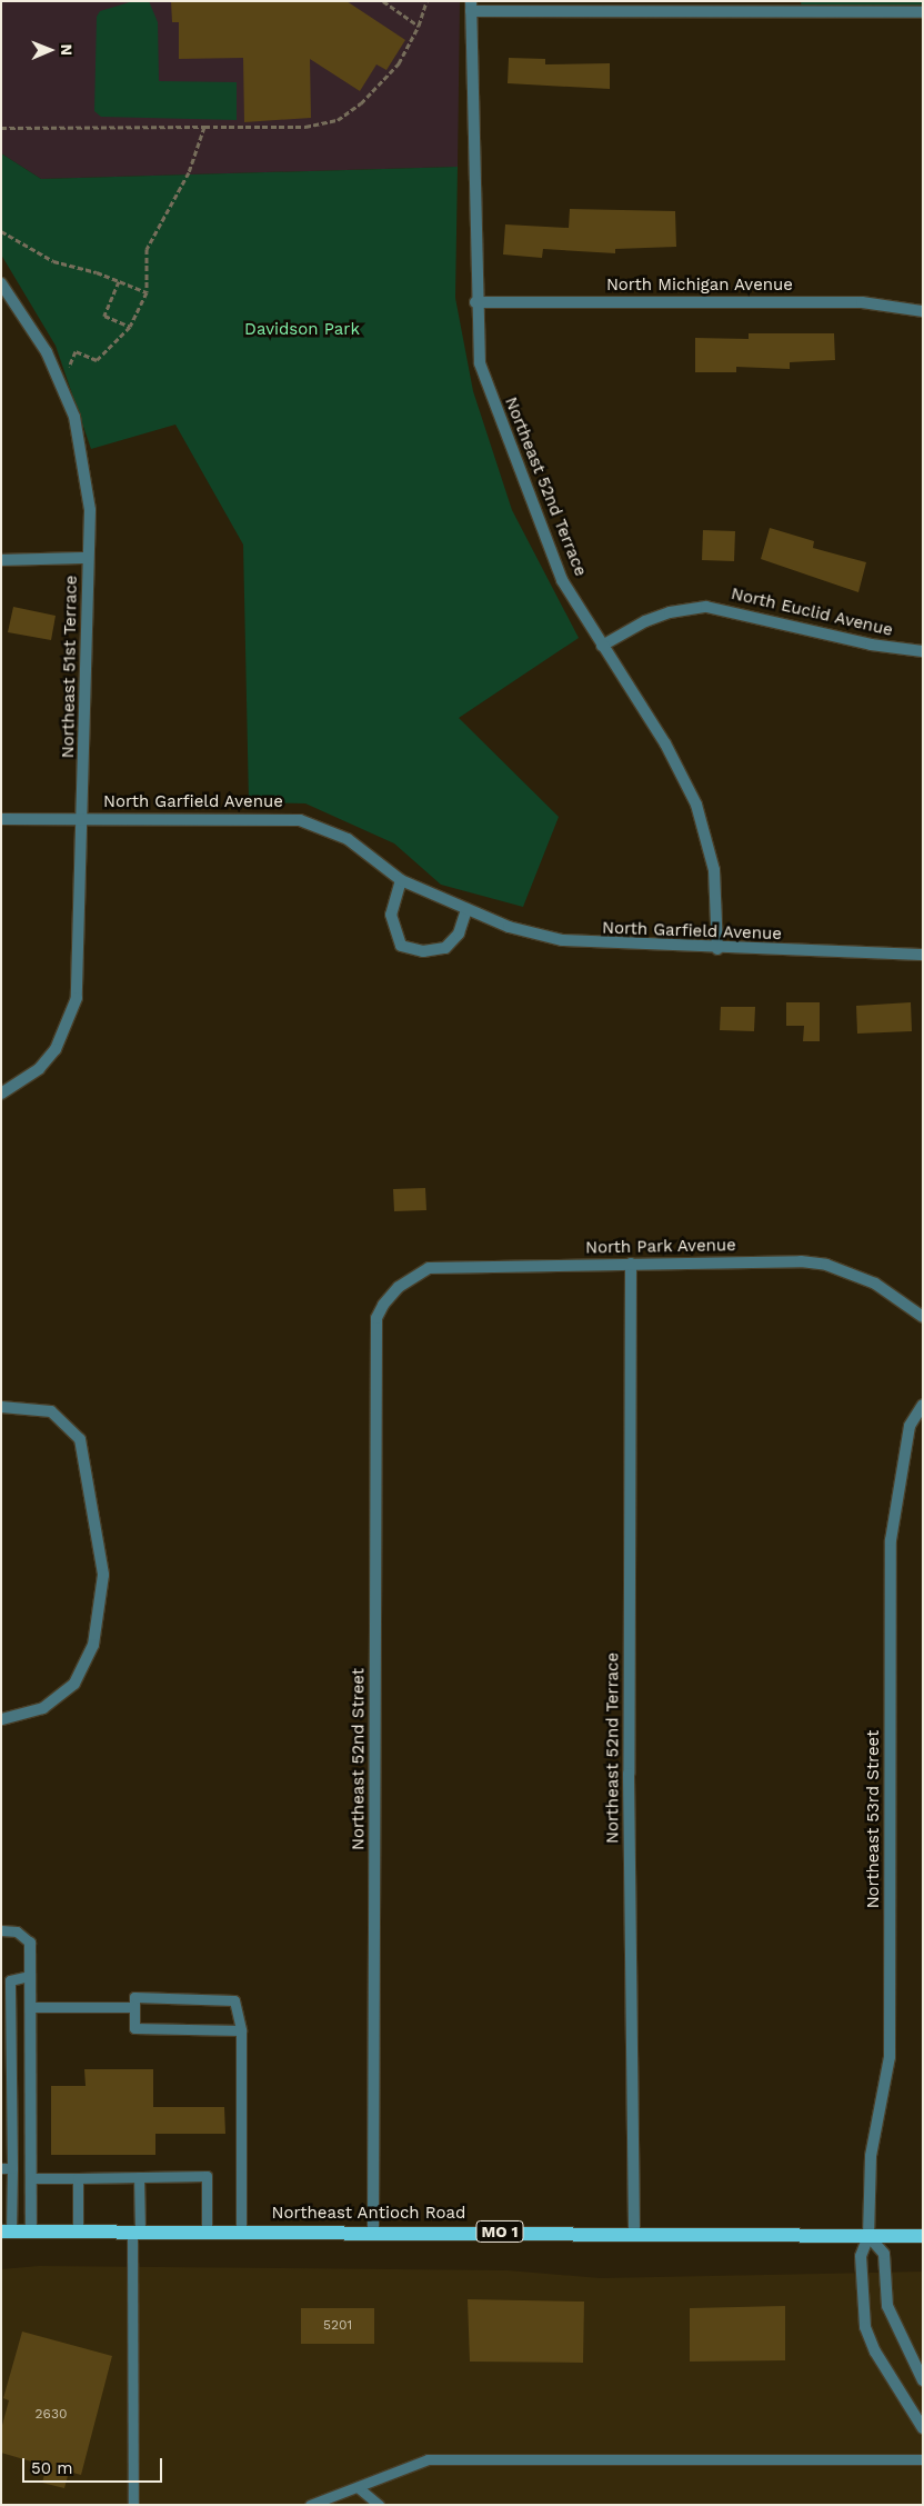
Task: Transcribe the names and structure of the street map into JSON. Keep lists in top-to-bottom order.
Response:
{
  "streets": {
    "main road": ["Northeast Antioch Road", "MO 1"],
    "street": [
      "North Michigan Avenue",
      "Northeast 52nd Terrace",
      "North Euclid Avenue",
      "Northeast 51st Terrace",
      "North Garfield Avenue",
      "North Park Avenue",
      "Northeast 52nd Street",
      "Northeast 53rd Street"
    ]
  },
  "crossings": [
    ["North Michigan Avenue", "Northeast 52nd Terrace"],
    ["Northeast 52nd Terrace", "North Euclid Avenue"],
    ["Northeast 52nd Terrace", "North Garfield Avenue"],
    ["Northeast 52nd Terrace", "North Park Avenue"],
    ["Northeast 52nd Terrace", "Northeast Antioch Road"],
    ["Northeast 51st Terrace", "North Garfield Avenue"],
    ["North Park Avenue", "Northeast 52nd Street"],
    ["Northeast 52nd Street", "Northeast Antioch Road"],
    ["Northeast 53rd Street", "Northeast Antioch Road"],
    ["Northeast 53rd Street", "MO 1"],
    ["Northeast Antioch Road", "MO 1"]
  ],
  "parks": ["Davidson Park"],
  "house_numbers": ["5201", "2630"],
  "scale_bar": "50 m",
  "north": "right"
}
